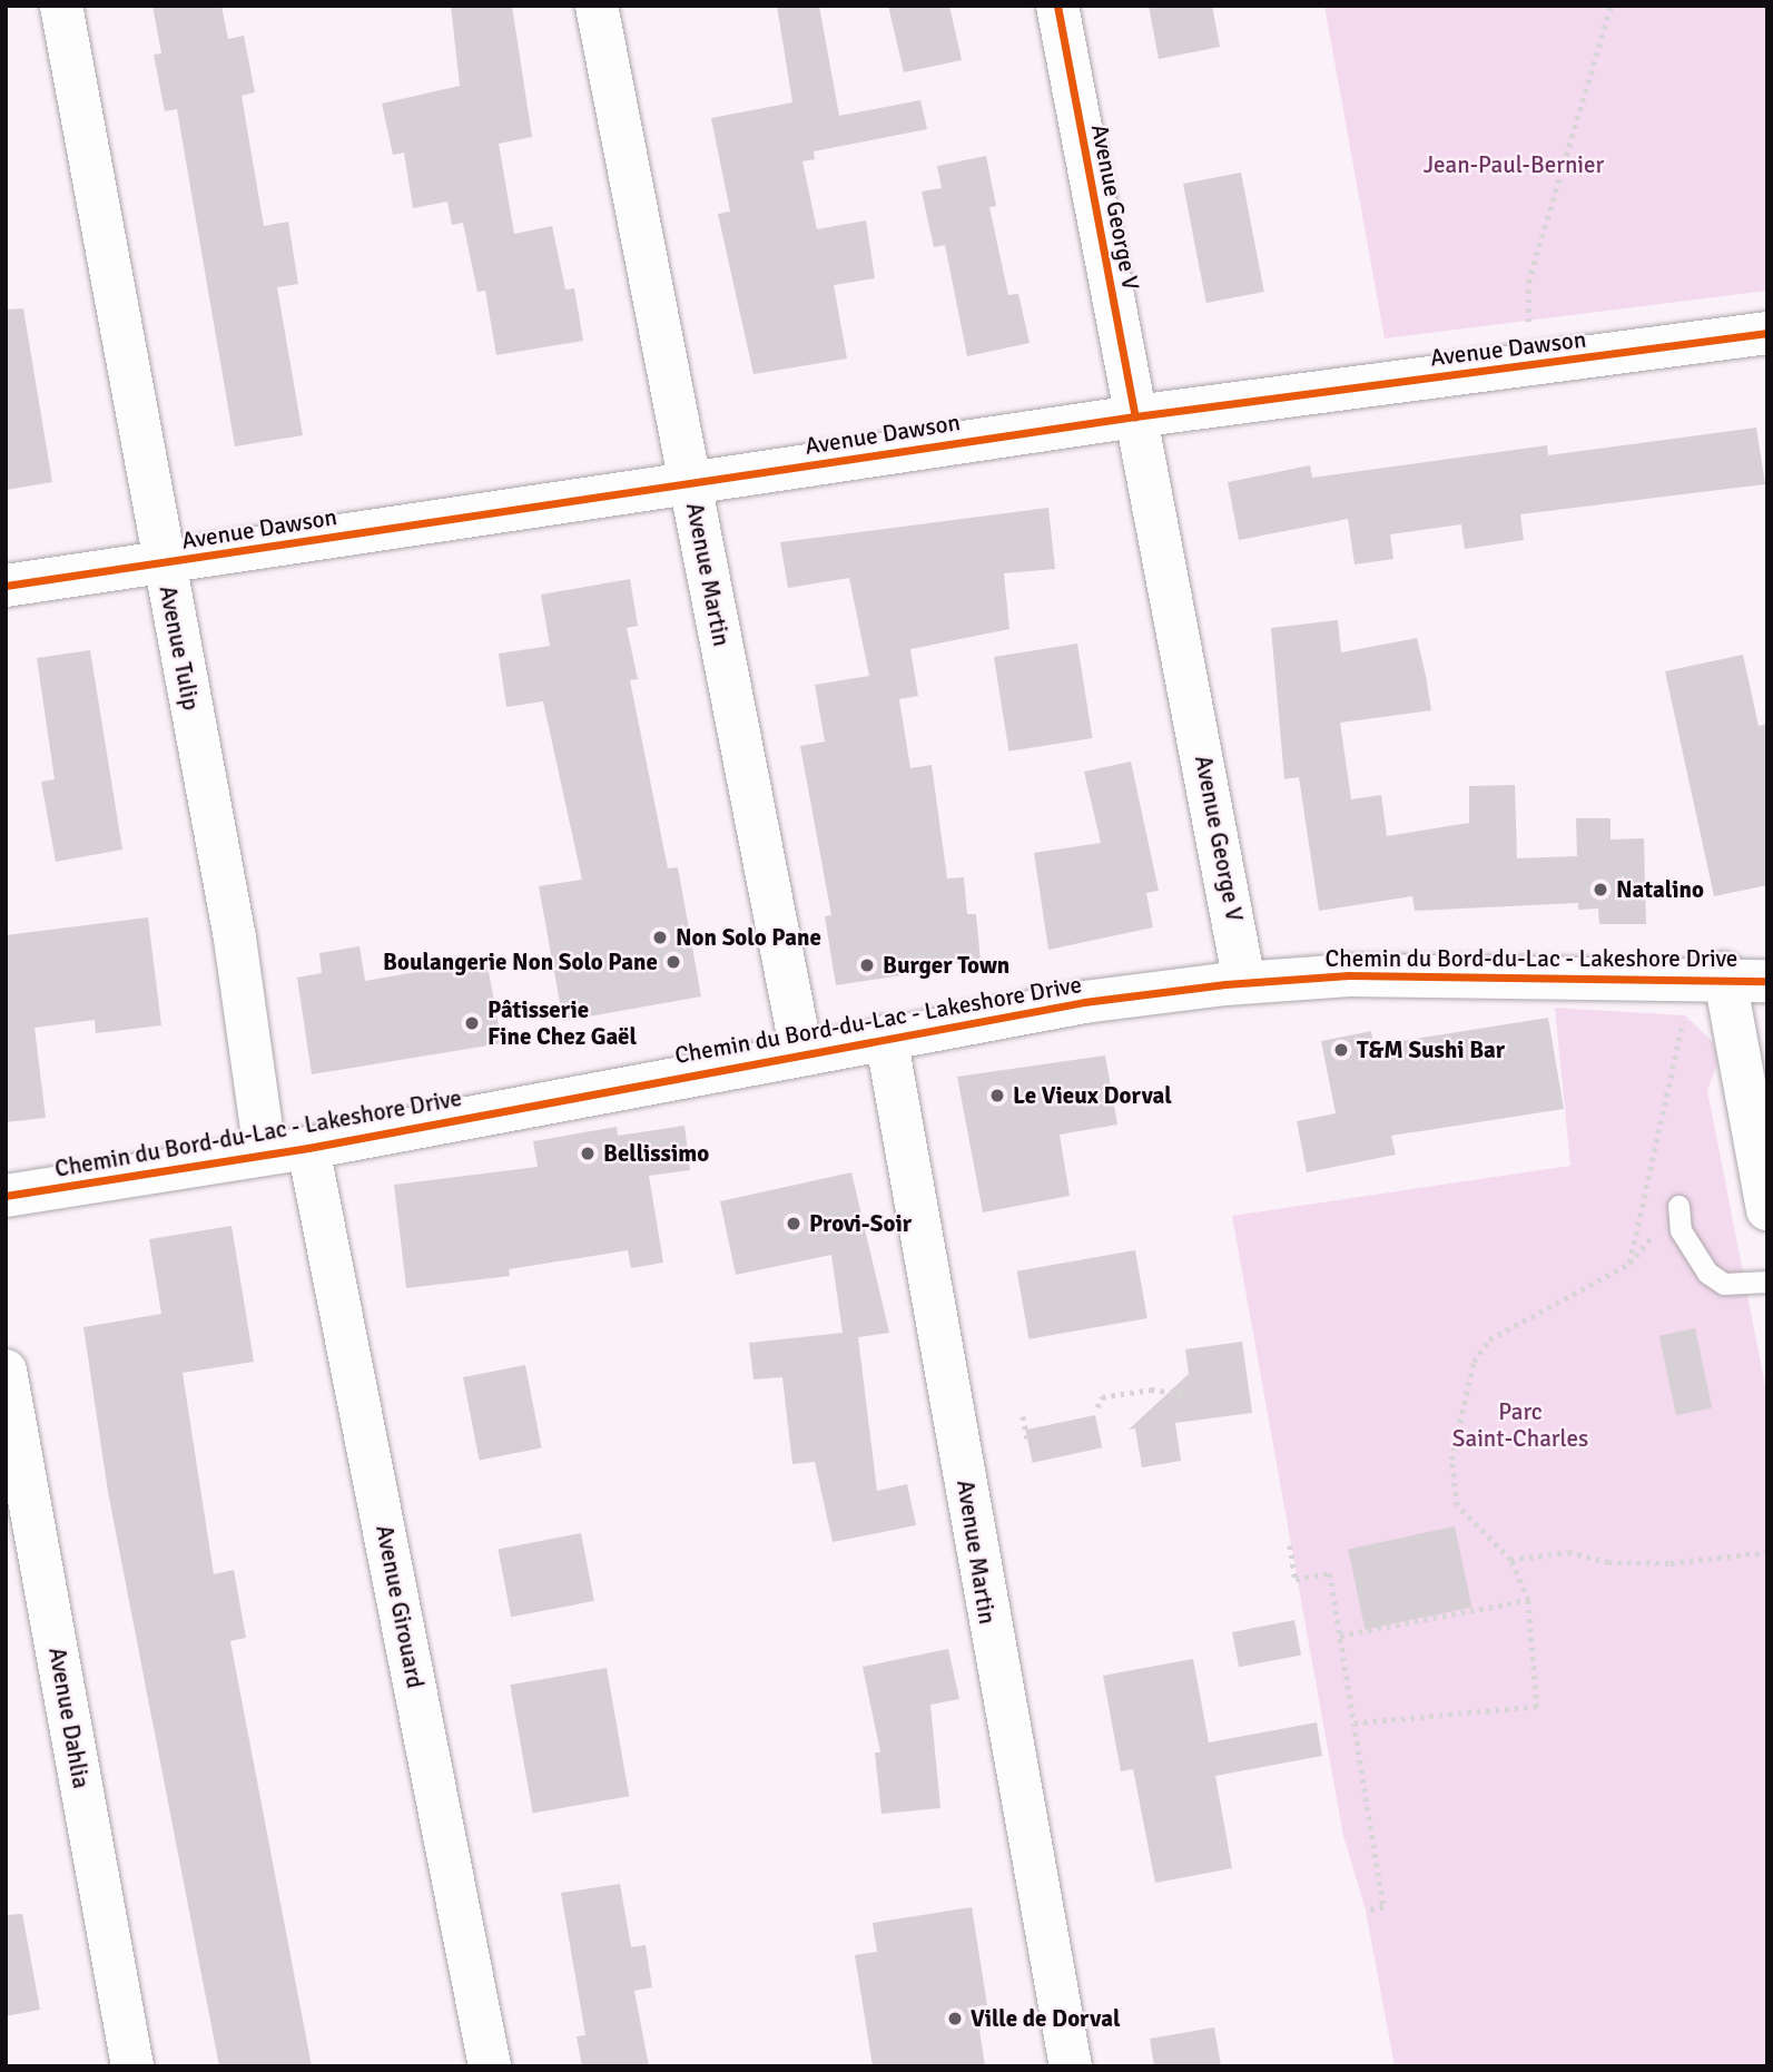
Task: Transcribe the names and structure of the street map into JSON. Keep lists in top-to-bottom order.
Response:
{
  "streets": {
    "street": [
      "Avenue George V",
      "Avenue Dawson",
      "Avenue Martin",
      "Avenue Tulip",
      "Chemin du Bord-du-Lac - Lakeshore Drive",
      "Avenue Girouard",
      "Avenue Dahlia"
    ]
  },
  "crossings": [
    ["Avenue George V", "Avenue Dawson"],
    ["Avenue George V", "Chemin du Bord-du-Lac - Lakeshore Drive"],
    ["Avenue Dawson", "Avenue Martin"],
    ["Avenue Dawson", "Avenue Tulip"],
    ["Avenue Martin", "Chemin du Bord-du-Lac - Lakeshore Drive"],
    ["Avenue Tulip", "Chemin du Bord-du-Lac - Lakeshore Drive"],
    ["Chemin du Bord-du-Lac - Lakeshore Drive", "Avenue Girouard"]
  ],
  "parks": ["Jean-Paul-Bernier", "Parc Saint-Charles"],
  "places": [
    "Natalino",
    "Non Solo Pane",
    "Boulangerie Non Solo Pane",
    "Burger Town",
    "Pâtisserie Fine Chez Gaël",
    "T&M Sushi Bar",
    "Le Vieux Dorval",
    "Bellissimo",
    "Provi-Soir",
    "Ville de Dorval"
  ]
}
